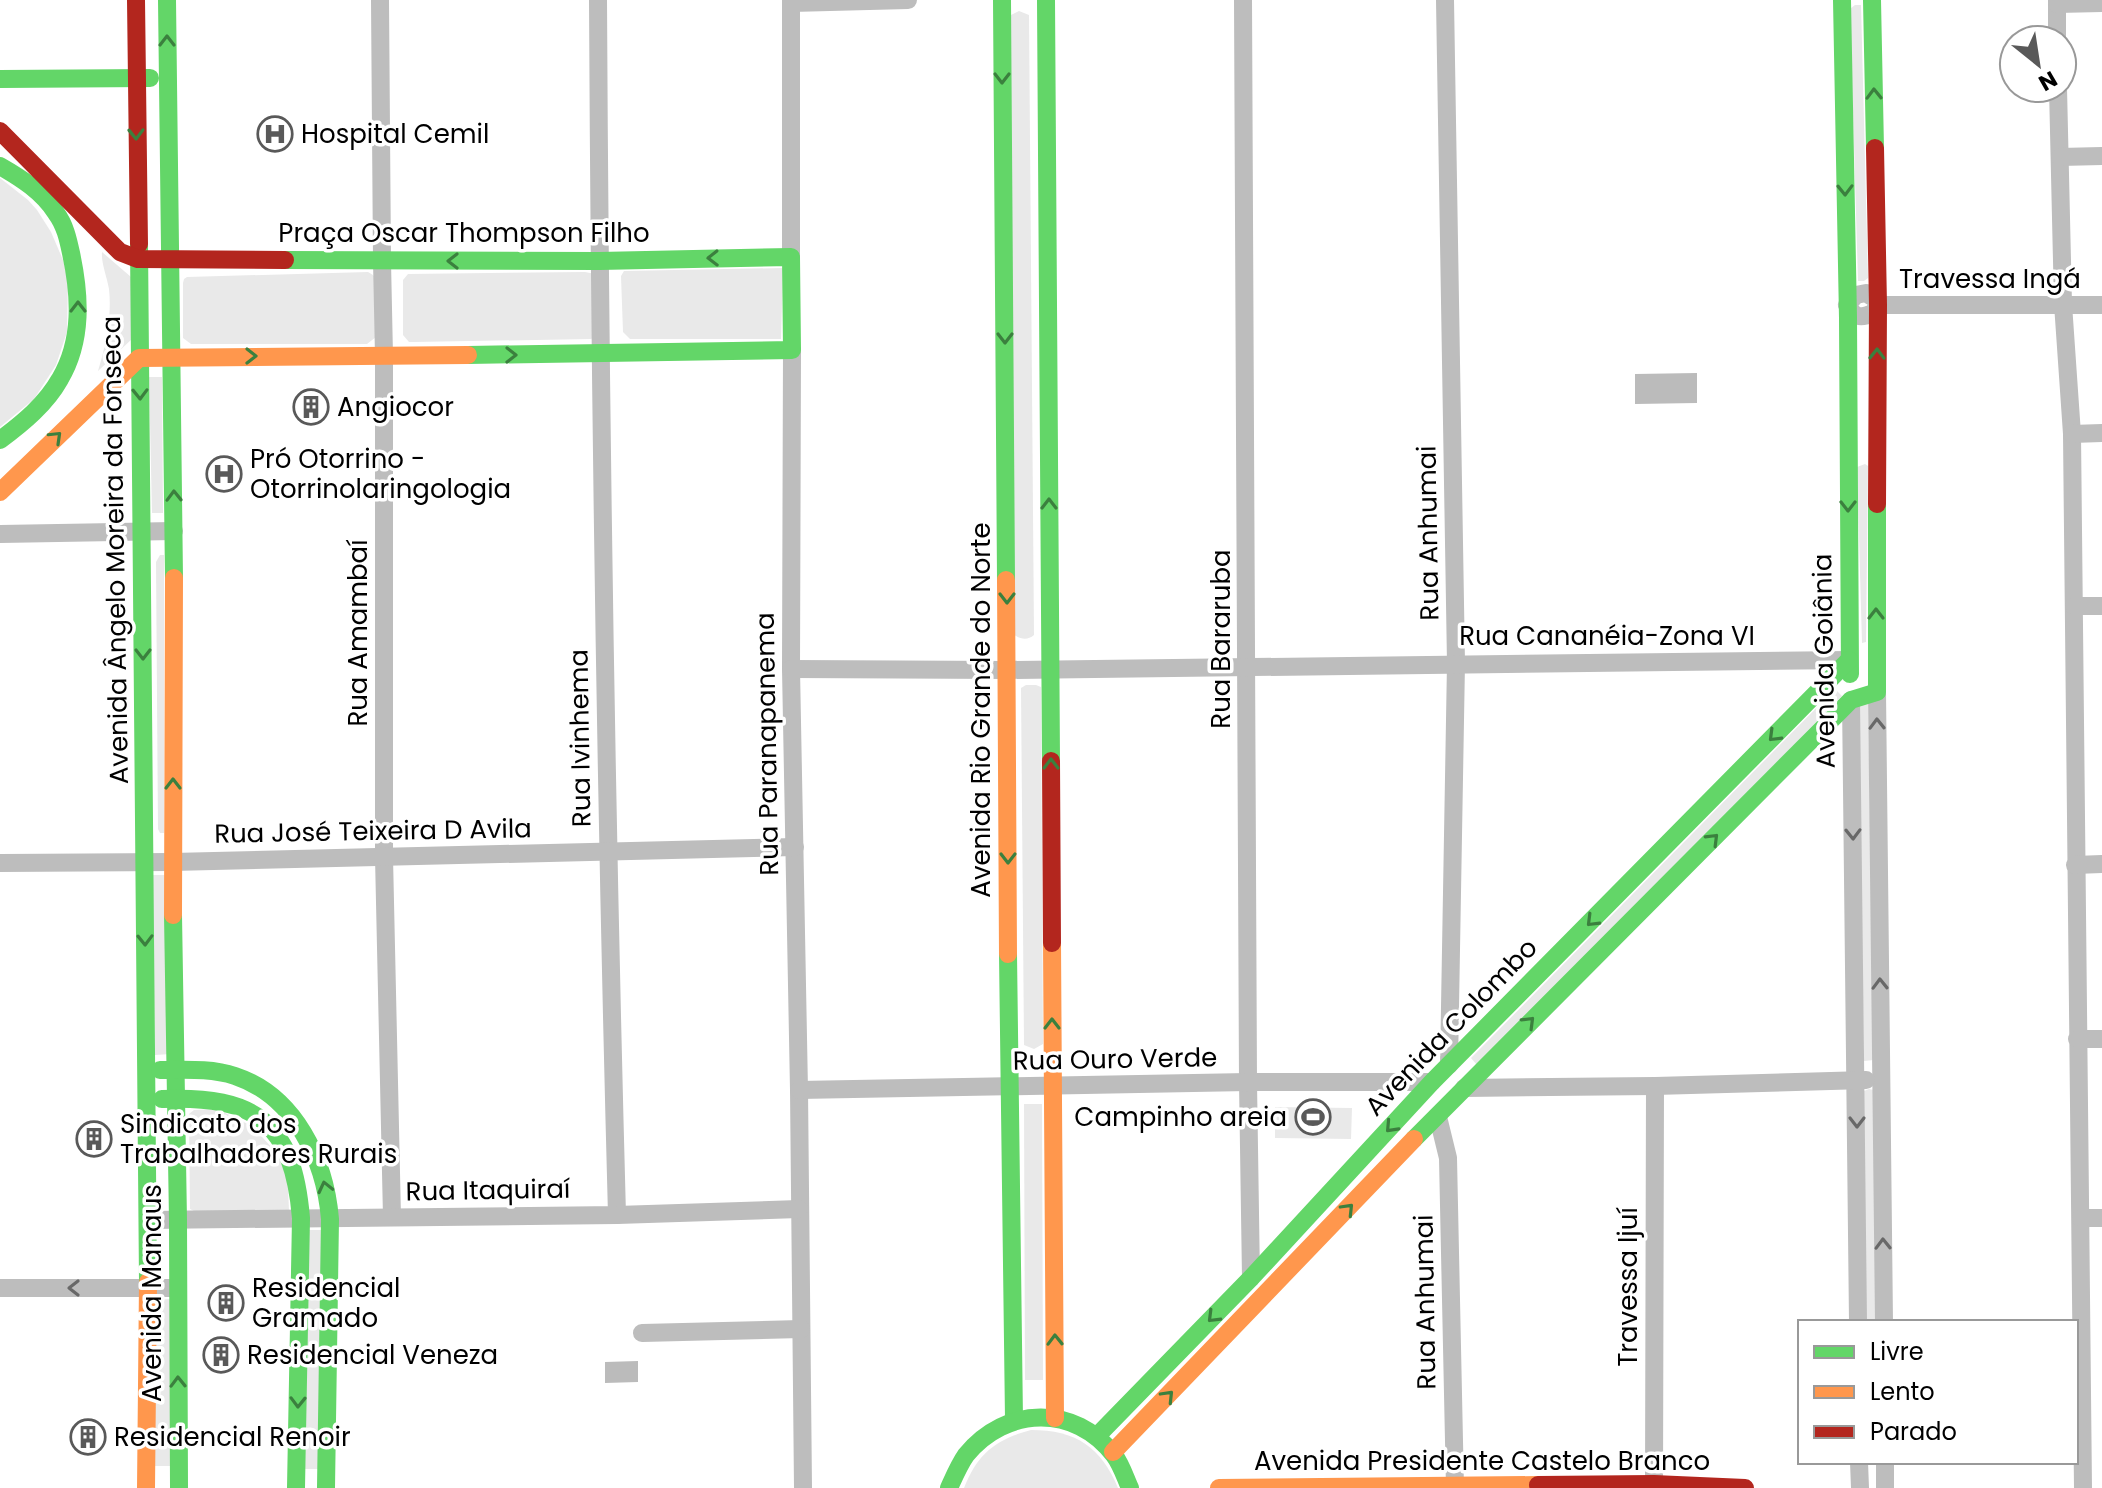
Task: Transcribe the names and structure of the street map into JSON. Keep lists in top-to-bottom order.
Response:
{
  "streets": {
    "street": [
      "Praça Oscar Thompson Filho",
      "Travessa Ingá",
      "Rua Anhumai",
      "Avenida Ângelo Moreira da Fonseca",
      "Rua Amambaí",
      "Rua Cananéia-Zona VI",
      "Rua Bararuba",
      "Avenida Goiânia",
      "Avenida Rio Grande do Norte",
      "Rua Ivinhema",
      "Rua Paranapanema",
      "Rua José Teixeira D Avila",
      "Avenida Colombo",
      "Rua Ouro Verde",
      "Rua Itaquiraí",
      "Travessa Ijuí",
      "Avenida Manaus",
      "Avenida Presidente Castelo Branco"
    ]
  },
  "crossings": [
    ["Praça Oscar Thompson Filho", "Avenida Ângelo Moreira da Fonseca"],
    ["Praça Oscar Thompson Filho", "Rua Amambaí"],
    ["Praça Oscar Thompson Filho", "Rua Ivinhema"],
    ["Praça Oscar Thompson Filho", "Rua Paranapanema"],
    ["Praça Oscar Thompson Filho", "Avenida Manaus"],
    ["Travessa Ingá", "Avenida Goiânia"],
    ["Rua Anhumai", "Rua Cananéia-Zona VI"],
    ["Rua Anhumai", "Avenida Colombo"],
    ["Rua Anhumai", "Avenida Presidente Castelo Branco"],
    ["Avenida Ângelo Moreira da Fonseca", "Rua José Teixeira D Avila"],
    ["Avenida Ângelo Moreira da Fonseca", "Avenida Manaus"],
    ["Rua Amambaí", "Rua José Teixeira D Avila"],
    ["Rua Amambaí", "Rua Itaquiraí"],
    ["Rua Cananéia-Zona VI", "Rua Bararuba"],
    ["Rua Cananéia-Zona VI", "Avenida Goiânia"],
    ["Rua Cananéia-Zona VI", "Avenida Rio Grande do Norte"],
    ["Rua Cananéia-Zona VI", "Rua Paranapanema"],
    ["Rua Cananéia-Zona VI", "Avenida Colombo"],
    ["Rua Bararuba", "Avenida Colombo"],
    ["Rua Bararuba", "Rua Ouro Verde"],
    ["Avenida Goiânia", "Avenida Colombo"],
    ["Avenida Rio Grande do Norte", "Rua Ouro Verde"],
    ["Rua Ivinhema", "Rua José Teixeira D Avila"],
    ["Rua Ivinhema", "Rua Itaquiraí"],
    ["Rua Paranapanema", "Rua José Teixeira D Avila"],
    ["Rua Paranapanema", "Rua Ouro Verde"],
    ["Rua Paranapanema", "Rua Itaquiraí"],
    ["Rua José Teixeira D Avila", "Avenida Manaus"],
    ["Avenida Colombo", "Rua Ouro Verde"],
    ["Rua Itaquiraí", "Avenida Manaus"],
    ["Travessa Ijuí", "Avenida Presidente Castelo Branco"]
  ],
  "one_way": ["Avenida Ângelo Moreira da Fonseca"],
  "places": {
    "hospital": ["Hospital Cemil", "Pró Otorrino - Otorrinolaringologia"],
    "building": [
      "Angiocor",
      "Sindicato dos Trabalhadores Rurais",
      "Residencial Gramado",
      "Residencial Veneza",
      "Residencial Renoir"
    ],
    "sports": ["Campinho areia"]
  },
  "legend": ["Livre", "Lento", "Parado"],
  "north": "bottom right"
}
